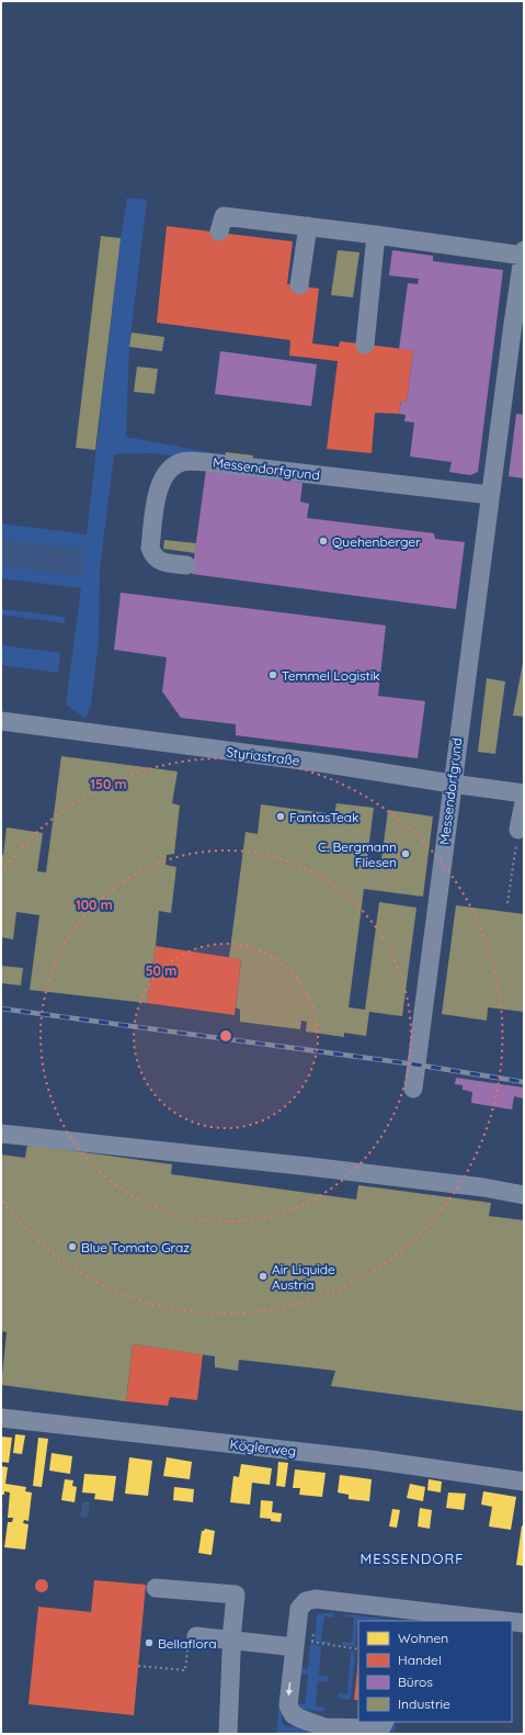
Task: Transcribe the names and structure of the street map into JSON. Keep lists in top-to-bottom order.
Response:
{
  "streets": {
    "street": ["Messendorfgrund", "Styriastraße", "Köglerweg"]
  },
  "crossings": [
    ["Messendorfgrund", "Styriastraße"]
  ],
  "districts": ["MESSENDORF"],
  "places": [
    "Quehenberger",
    "Temmel Logistik",
    "FantasTeak",
    "C. Bergmann Fliesen",
    "Blue Tomato Graz",
    "Air Liquide Austria",
    "Bellaflora"
  ],
  "legend": [
    "Wohnen",
    "Handel",
    "Büros",
    "Industrie"
  ],
  "rings": ["150 m", "100 m", "50 m"]
}
